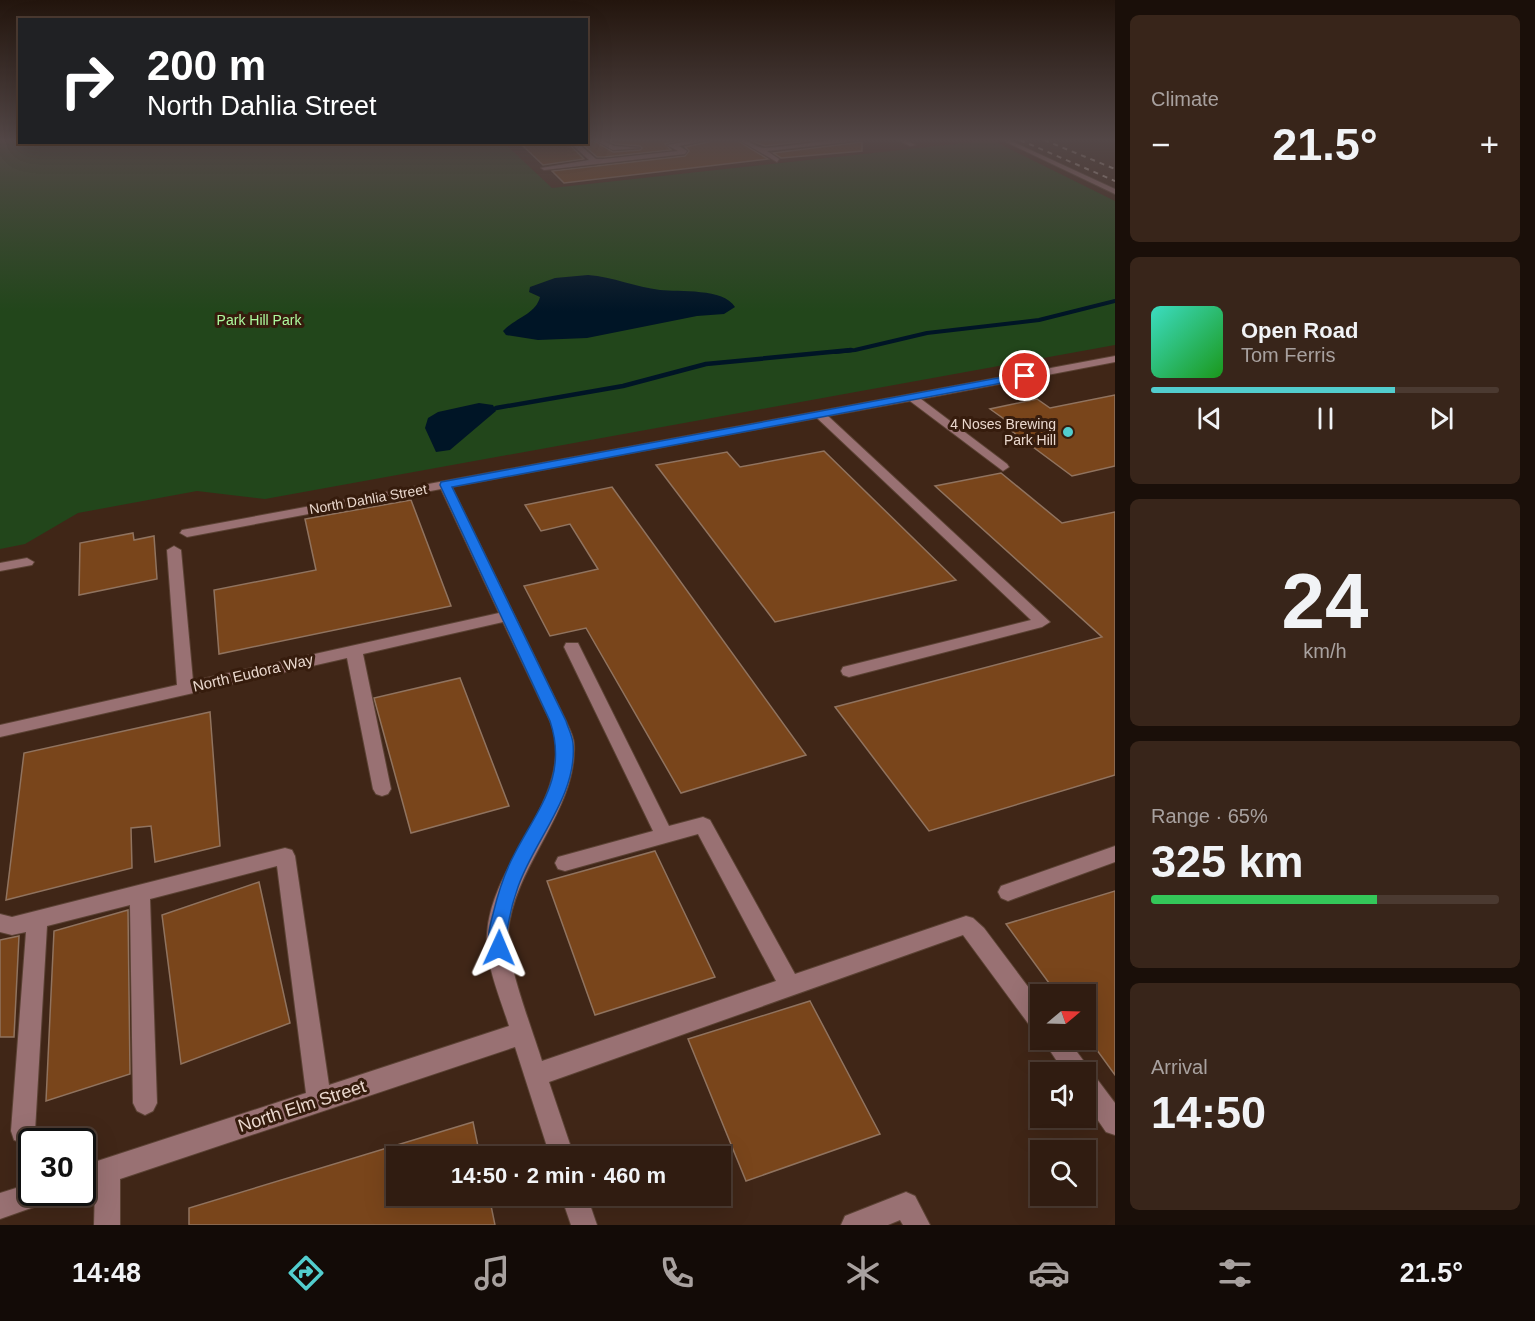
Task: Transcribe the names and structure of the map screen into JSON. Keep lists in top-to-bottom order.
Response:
{
  "streets": {
    "street": ["North Dahlia Street", "North Eudora Way", "North Elm Street"]
  },
  "parks": ["Park Hill Park"],
  "places": ["4 Noses Brewing Park Hill"],
  "north": "right",
  "page": {
    "tile": [
      "Climate",
      ["24", "km/h"],
      ["Range · 65%", "325 km"],
      ["Arrival", "14:50"]
    ],
    "turn": ["200 m", "North Dahlia Street"],
    "heat": ["−", "21.5°", "+"],
    "song": ["Open Road", "Tom Ferris"],
    "limit": "30",
    "trip": "14:50 · 2 min · 460 m",
    "tabs": ["14:48", "21.5°"]
  }
}
